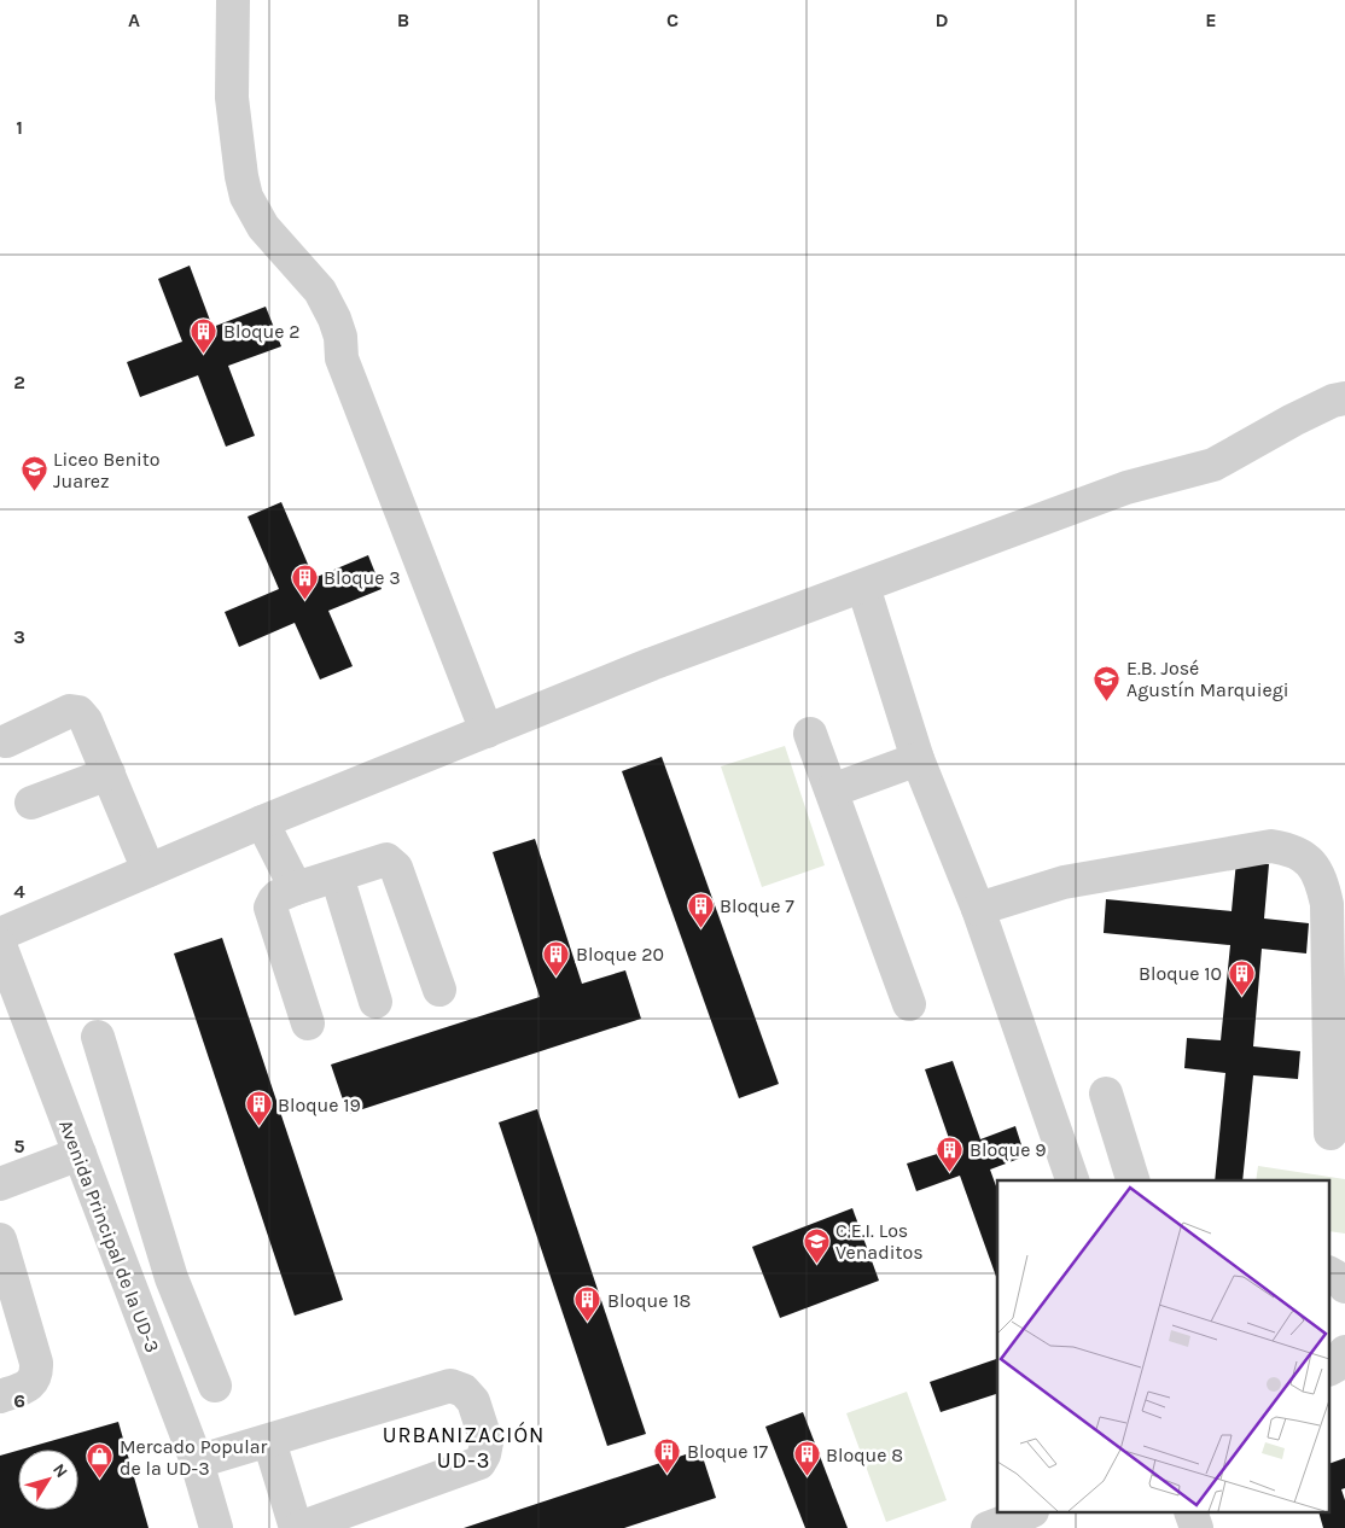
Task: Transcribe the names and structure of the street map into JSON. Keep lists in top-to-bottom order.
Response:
{
  "streets": {
    "street": ["Avenida Principal de la UD-3"]
  },
  "districts": ["URBANIZACIÓN UD-3"],
  "places": {
    "building": [
      "Bloque 2",
      "Bloque 3",
      "Bloque 7",
      "Bloque 20",
      "Bloque 10",
      "Bloque 19",
      "Bloque 9",
      "Bloque 18",
      "Bloque 17",
      "Bloque 8"
    ],
    "school or university": ["Liceo Benito Juarez", "E.B. José Agustín Marquiegi", "C.E.I. Los Venaditos"],
    "shop": ["Mercado Popular de la UD-3"]
  },
  "north": "top right",
  "grid": {
    "columns": [
      "A",
      "B",
      "C",
      "D",
      "E"
    ],
    "rows": [
      "1",
      "2",
      "3",
      "4",
      "5",
      "6"
    ]
  }
}
